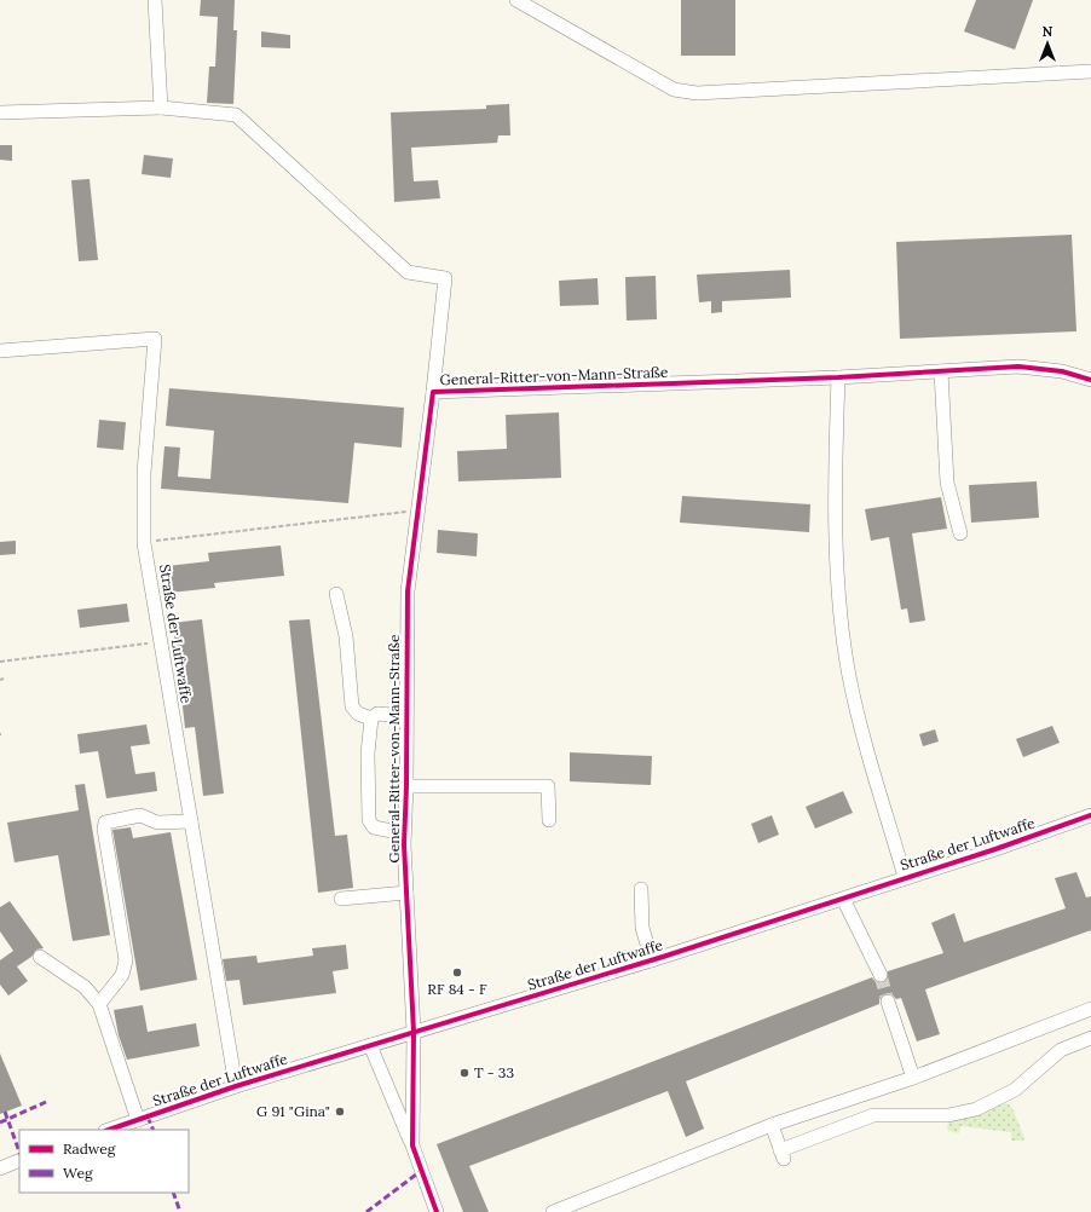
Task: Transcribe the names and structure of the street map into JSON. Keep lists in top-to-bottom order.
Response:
{
  "streets": {
    "street": ["General-Ritter-von-Mann-Straße", "Straße der Luftwaffe"]
  },
  "crossings": [
    ["General-Ritter-von-Mann-Straße", "Straße der Luftwaffe"]
  ],
  "places": ["RF 84 - F", "T - 33", "G 91 \"Gina\""],
  "legend": ["Radweg", "Weg"],
  "north": "top"
}
